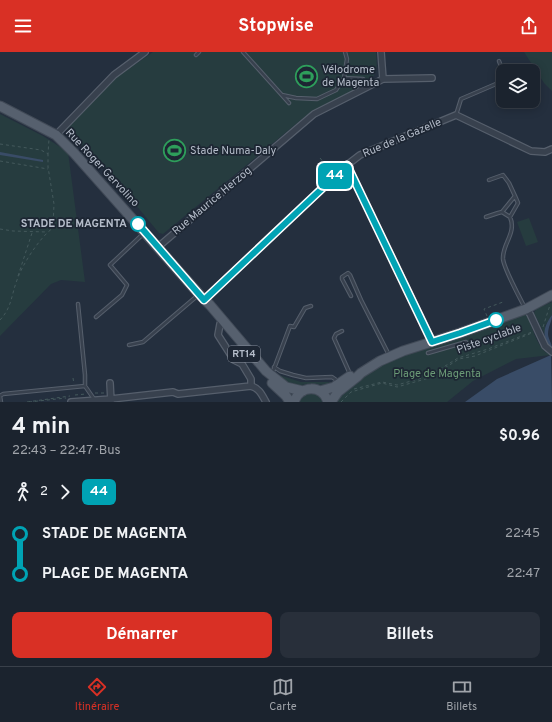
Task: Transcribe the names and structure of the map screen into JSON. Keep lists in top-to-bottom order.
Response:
{
  "streets": {
    "main road": ["Rue Roger Gervolino", "RT14"],
    "street": ["Rue de la Gazelle", "Rue Maurice Herzog"],
    "path": ["Piste cyclable"]
  },
  "crossings": [
    ["Rue de la Gazelle", "Rue Roger Gervolino"],
    ["Rue Roger Gervolino", "Rue Maurice Herzog"]
  ],
  "parks": ["Plage de Magenta"],
  "places": {
    "sports": ["Vélodrome de Magenta", "Stade Numa-Daly"],
    "other": ["STADE DE MAGENTA"]
  },
  "lines": ["bus line 44"],
  "page": {
    "header": "Stopwise",
    "on_map": "44",
    "heading": ["4 min", "22:43 – 22:47 · Bus", "$0.96"],
    "legs": ["2", "44"],
    "list": [
      {
        "name": "STADE DE MAGENTA",
        "value": "22:45"
      },
      {
        "name": "PLAGE DE MAGENTA",
        "value": "22:47"
      }
    ],
    "buttons": ["Démarrer", "Billets"],
    "tabs": ["Itinéraire", "Carte", "Billets"]
  }
}
